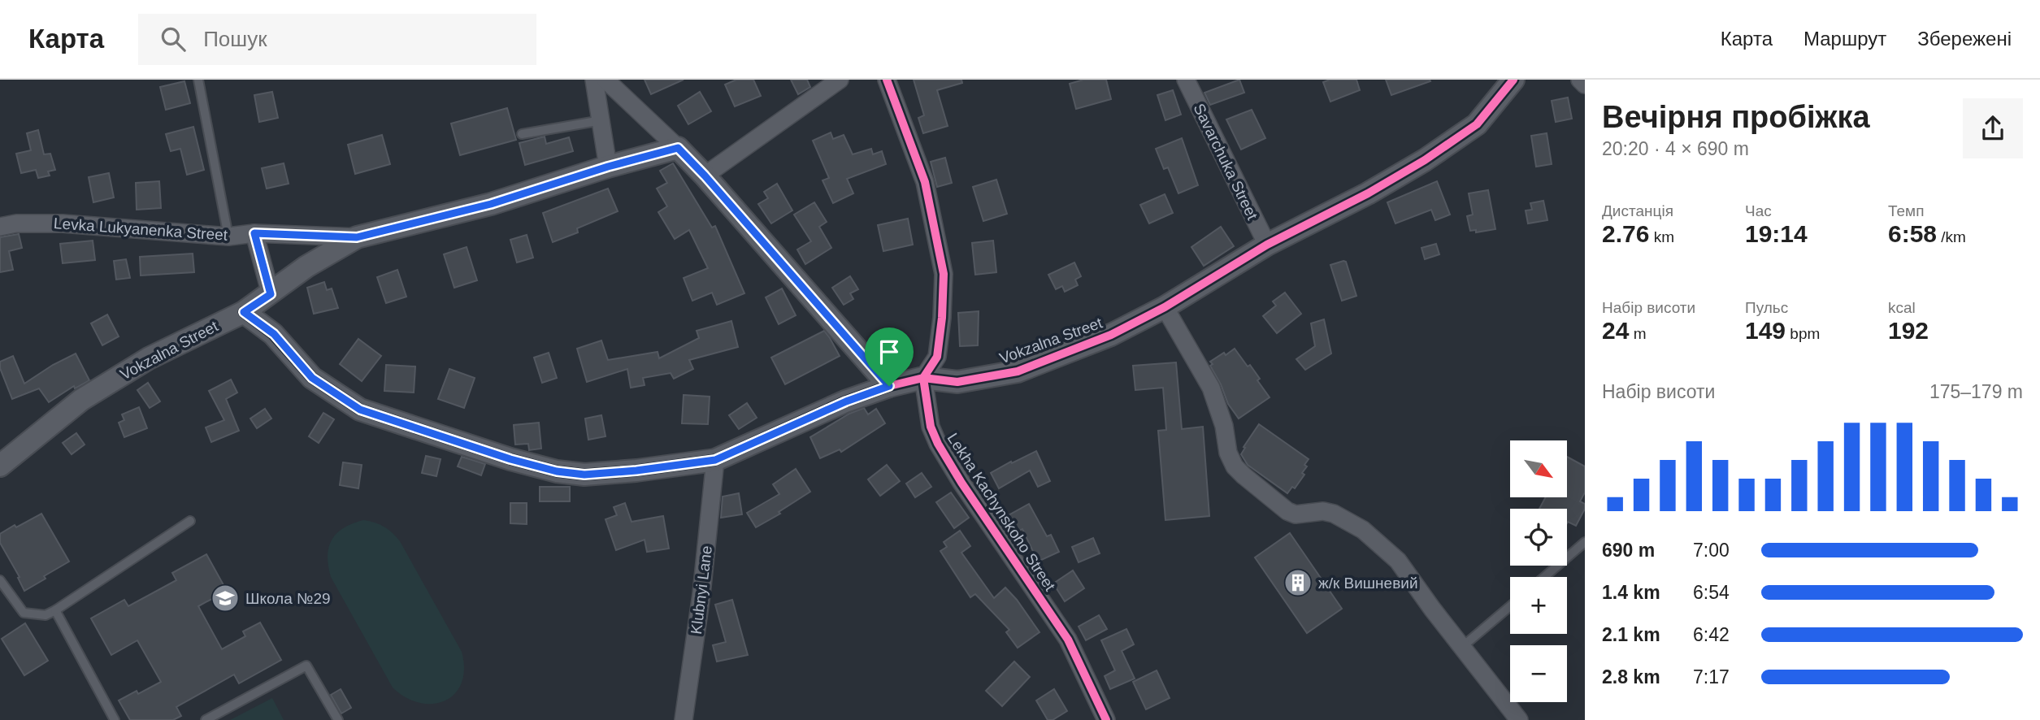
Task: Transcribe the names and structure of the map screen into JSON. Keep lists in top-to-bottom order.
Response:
{
  "streets": {
    "street": [
      "Savarchuka Street",
      "Levka Lukyanenka Street",
      "Vokzalna Street",
      "Lekha Kachynskoho Street",
      "Klubnyi Lane"
    ]
  },
  "crossings": [
    ["Savarchuka Street", "Vokzalna Street"],
    ["Vokzalna Street", "Lekha Kachynskoho Street"],
    ["Vokzalna Street", "Klubnyi Lane"]
  ],
  "places": {
    "building": ["ж/к Вишневий"],
    "school or university": ["Школа №29"]
  },
  "north": "bottom right",
  "page": {
    "header": "Карта",
    "search": "Пошук",
    "nav": ["Карта", "Маршрут", "Збережені"],
    "heading": ["Вечірня пробіжка", "20:20 · 4 × 690 m"],
    "stats": [
      ["Дистанція", "2.76 km"],
      ["Час", "19:14"],
      ["Темп", "6:58 /km"],
      ["Набір висоти", "24 m"],
      ["Пульс", "149 bpm"],
      ["kcal", "192"]
    ],
    "chart": ["Набір висоти", "175–179 m"],
    "map_buttons": ["+", "−"],
    "list": [
      {
        "name": "690 m",
        "note": "7:00"
      },
      {
        "name": "1.4 km",
        "note": "6:54"
      },
      {
        "name": "2.1 km",
        "note": "6:42"
      },
      {
        "name": "2.8 km",
        "note": "7:17"
      }
    ]
  }
}
